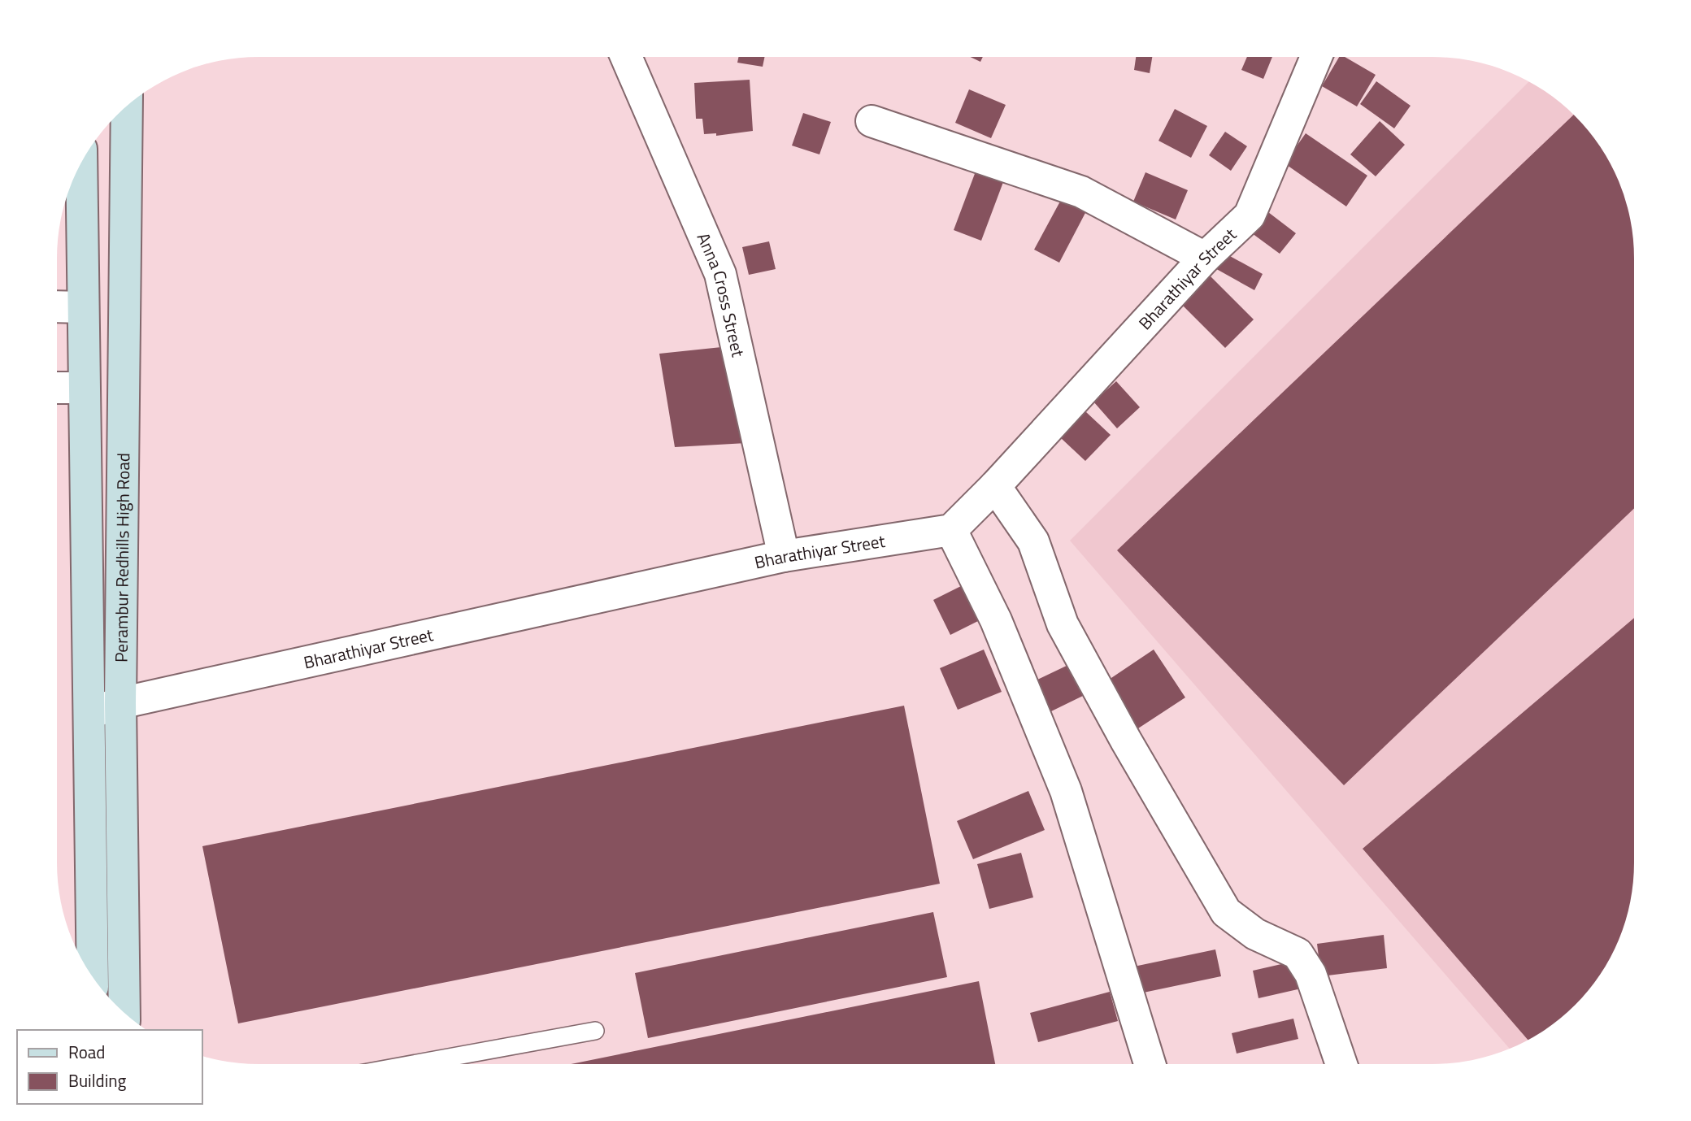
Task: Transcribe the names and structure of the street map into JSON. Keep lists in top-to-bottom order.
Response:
{
  "streets": {
    "main road": ["Perambur Redhills High Road"],
    "street": ["Bharathiyar Street", "Anna Cross Street"]
  },
  "crossings": [
    ["Bharathiyar Street", "Anna Cross Street"],
    ["Bharathiyar Street", "Perambur Redhills High Road"]
  ],
  "legend": ["Road", "Building"]
}
